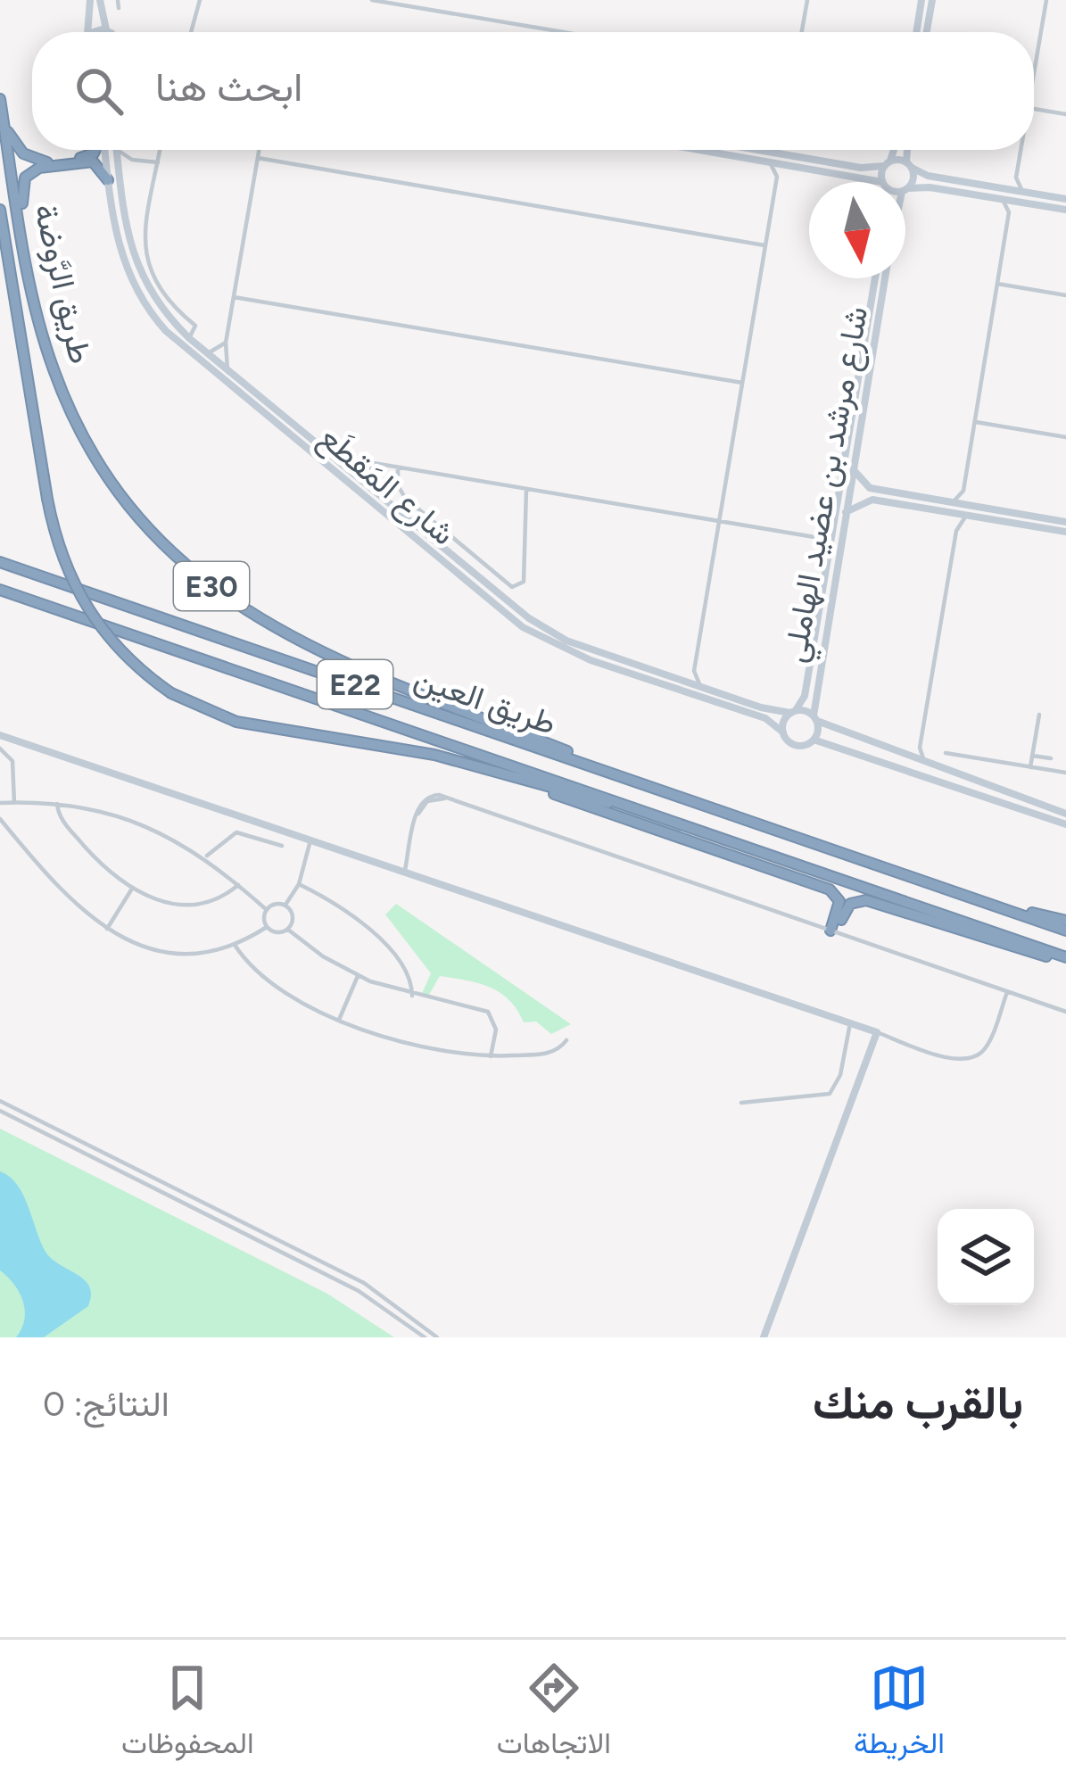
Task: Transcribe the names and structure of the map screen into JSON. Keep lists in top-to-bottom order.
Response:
{
  "streets": {
    "highway": [
      "طريق الرَّوضة",
      "E30",
      "E22",
      "طريق العين"
    ],
    "street": ["شارع مرشد بن عضيد الهاملي", "شارع المَقطَع"]
  },
  "crossings": [
    ["طريق الرَّوضة", "E22"],
    ["طريق الرَّوضة", "طريق العين"],
    ["شارع مرشد بن عضيد الهاملي", "شارع المَقطَع"],
    ["E22", "طريق العين"]
  ],
  "north": "bottom",
  "page": {
    "search": "ابحث هنا",
    "heading": ["بالقرب منك", "النتائج: 0"],
    "nav": ["الخريطة", "الاتجاهات", "المحفوظات"]
  }
}
